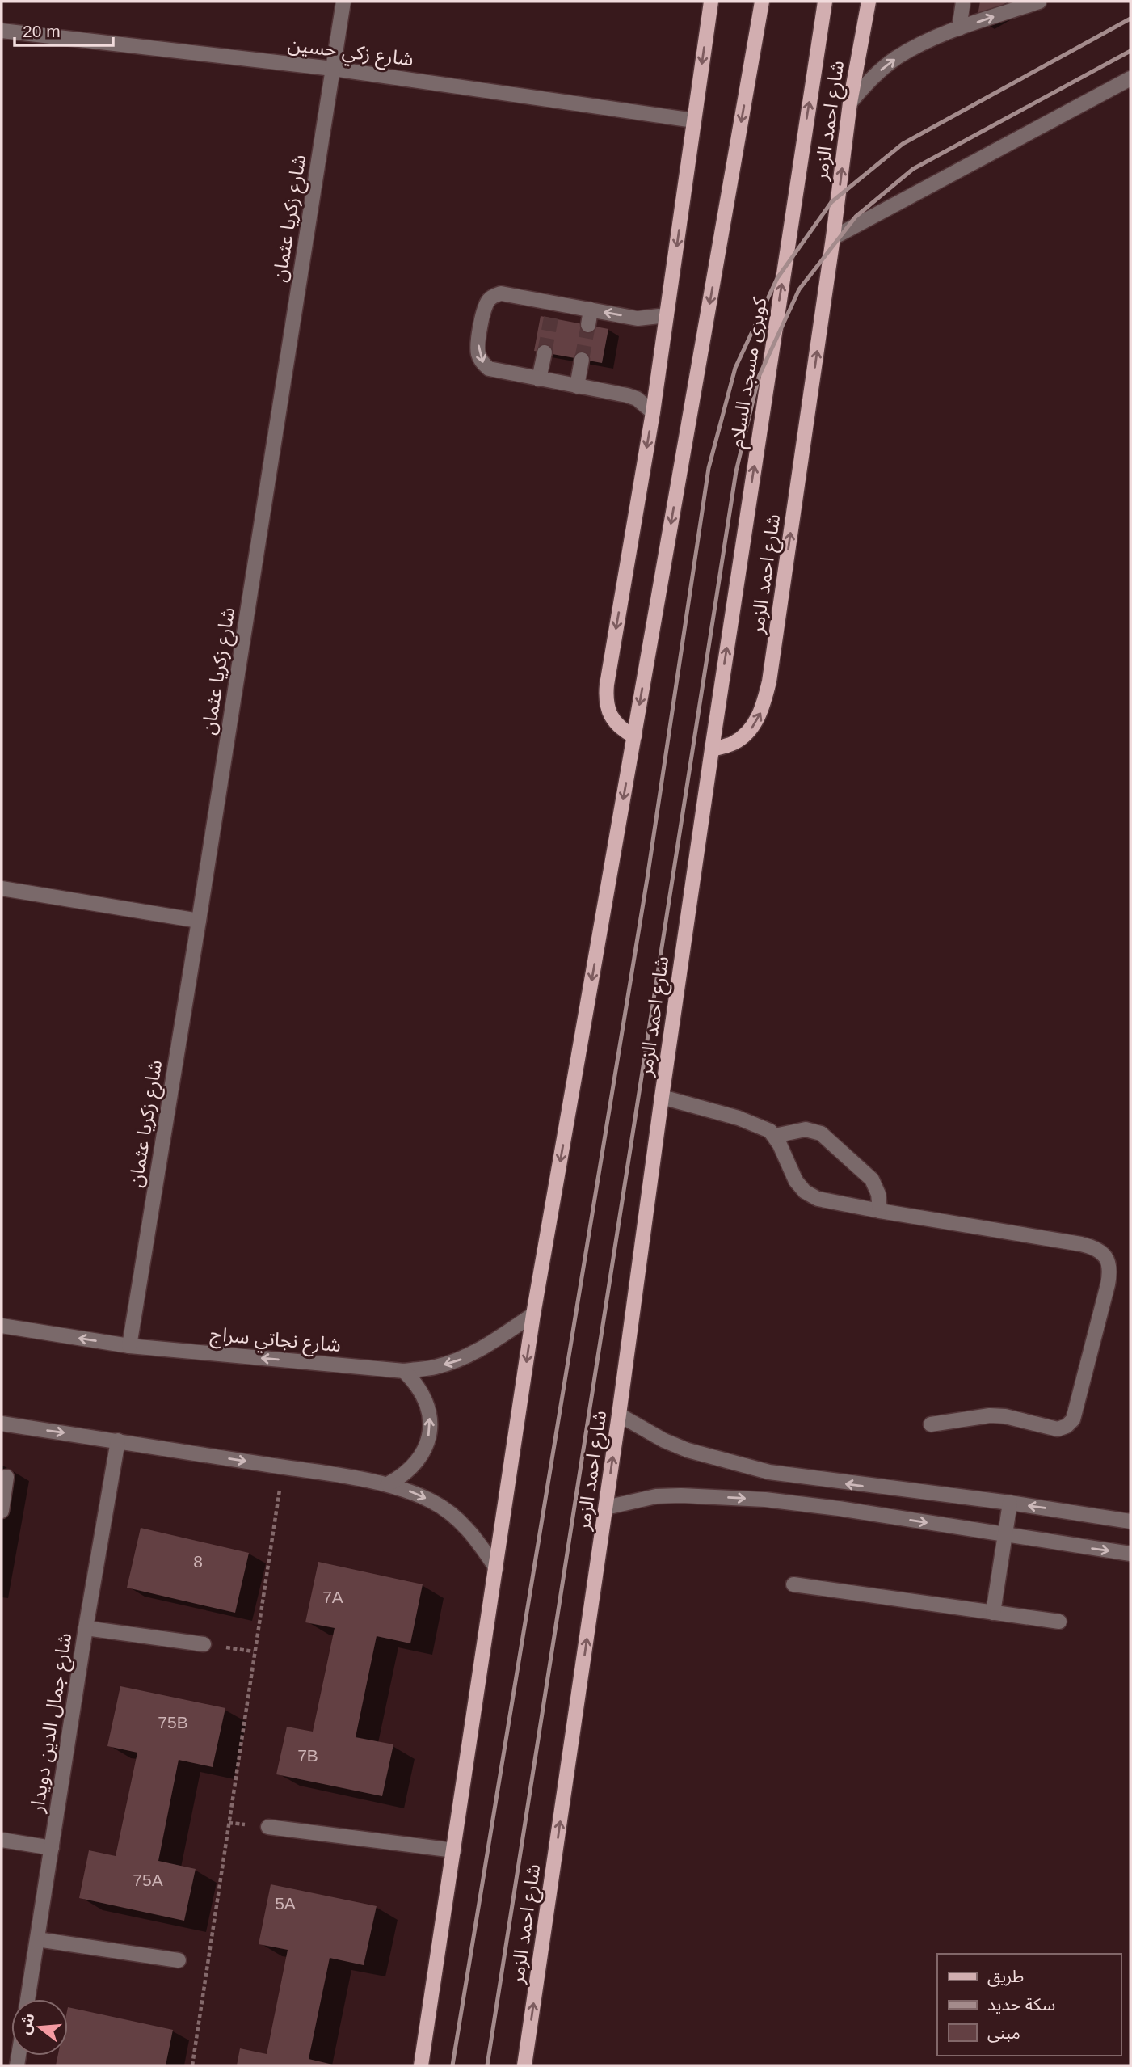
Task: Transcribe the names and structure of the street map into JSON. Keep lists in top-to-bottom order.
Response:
{
  "streets": {
    "main road": ["شارع احمد الزمر", "كوبرى مسجد السلام"],
    "street": [
      "شارع زكي حسين",
      "شارع زكريا عثمان",
      "شارع نجاتي سراج",
      "شارع جمال الدين دويدار"
    ]
  },
  "crossings": [
    ["شارع زكي حسين", "شارع زكريا عثمان"],
    ["شارع احمد الزمر", "كوبرى مسجد السلام"],
    ["شارع زكريا عثمان", "شارع نجاتي سراج"]
  ],
  "house_numbers": [
    "8",
    "7A",
    "75B",
    "7B",
    "75A",
    "5A"
  ],
  "legend": ["طريق", "سكة حديد", "مبنى"],
  "scale_bar": "20 m",
  "north": "left"
}
